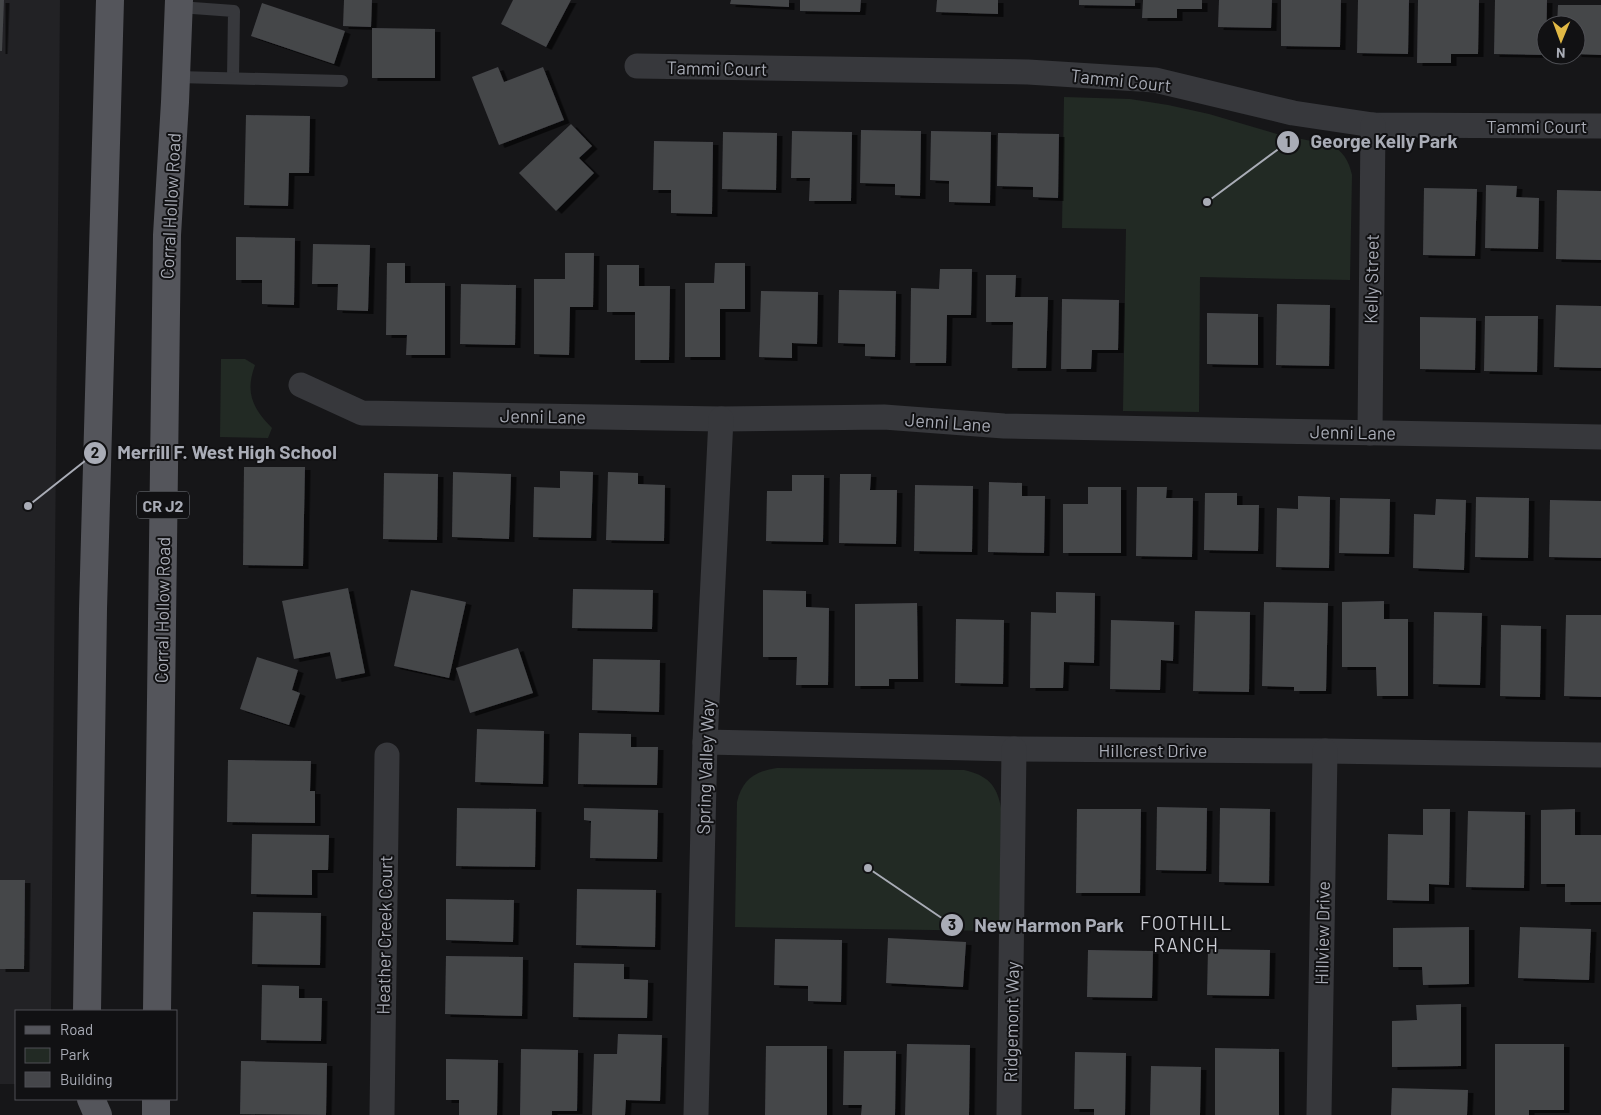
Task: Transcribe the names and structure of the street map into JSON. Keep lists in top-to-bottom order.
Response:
{
  "streets": {
    "main road": ["Corral Hollow Road", "CR J2"],
    "street": [
      "Tammi Court",
      "Kelly Street",
      "Jenni Lane",
      "Hillcrest Drive",
      "Spring Valley Way",
      "Hillview Drive",
      "Heather Creek Court",
      "Ridgemont Way"
    ]
  },
  "crossings": [
    ["Tammi Court", "Kelly Street"],
    ["Kelly Street", "Jenni Lane"],
    ["Jenni Lane", "Spring Valley Way"],
    ["Hillcrest Drive", "Spring Valley Way"],
    ["Hillcrest Drive", "Hillview Drive"],
    ["Hillcrest Drive", "Ridgemont Way"]
  ],
  "districts": ["FOOTHILL RANCH"],
  "places": ["George Kelly Park", "Merrill F. West High School", "New Harmon Park"],
  "legend": ["Road", "Park", "Building"],
  "north": "bottom"
}
